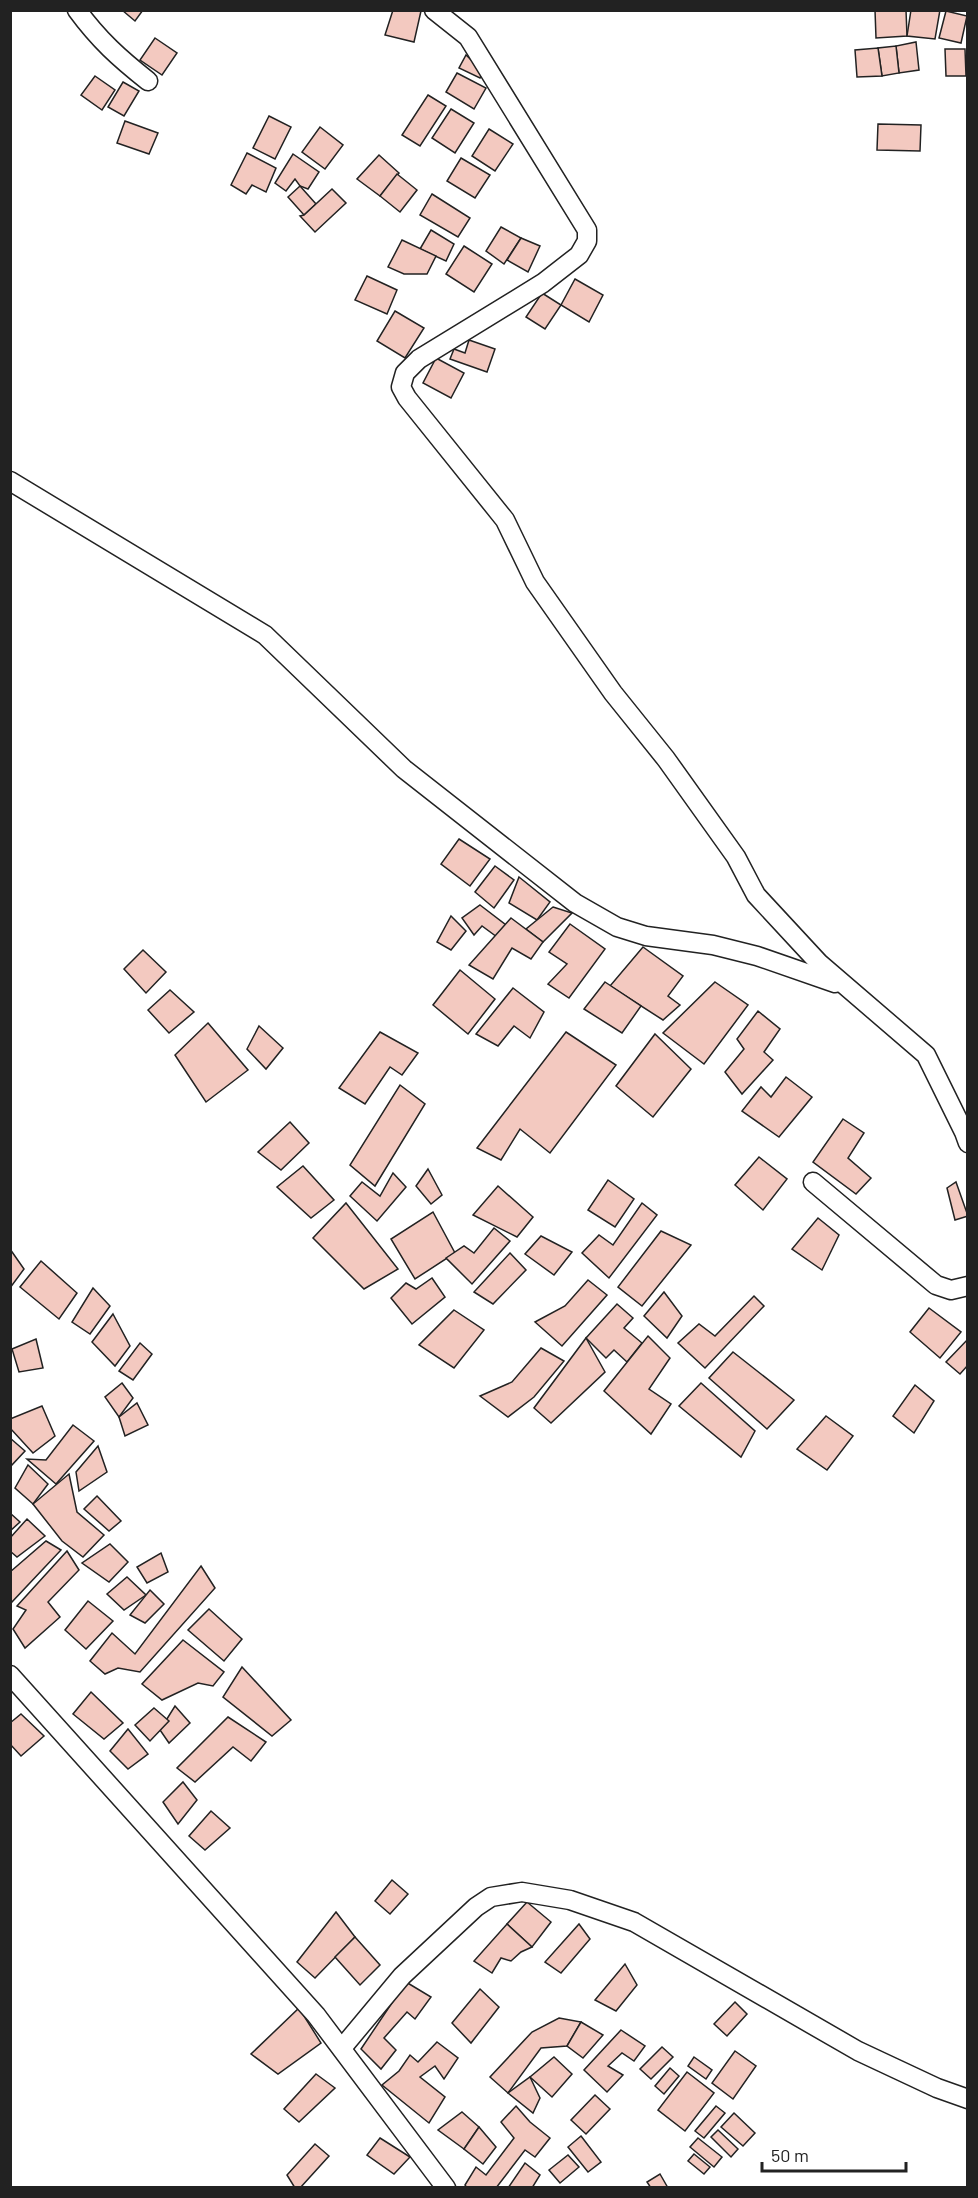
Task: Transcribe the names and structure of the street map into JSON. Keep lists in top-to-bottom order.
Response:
{
  "scale_bar": "50 m"
}
